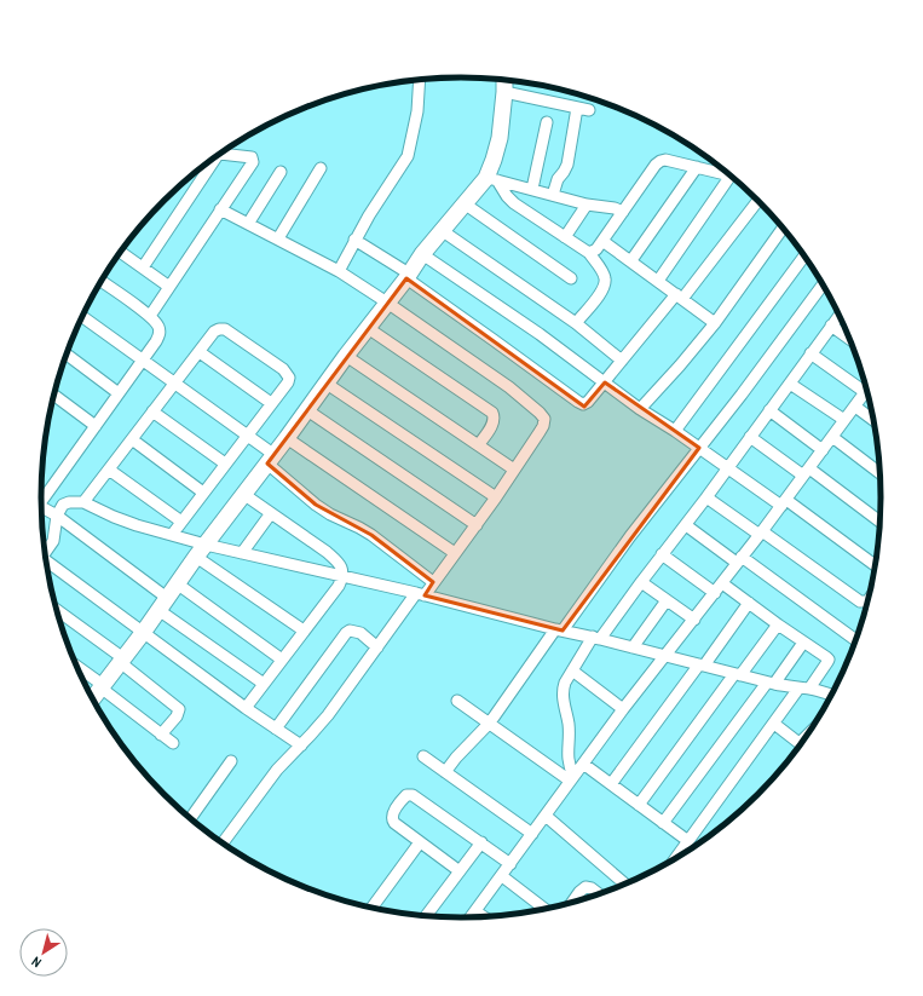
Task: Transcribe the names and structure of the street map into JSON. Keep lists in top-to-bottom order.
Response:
{
  "north": "bottom left"
}
